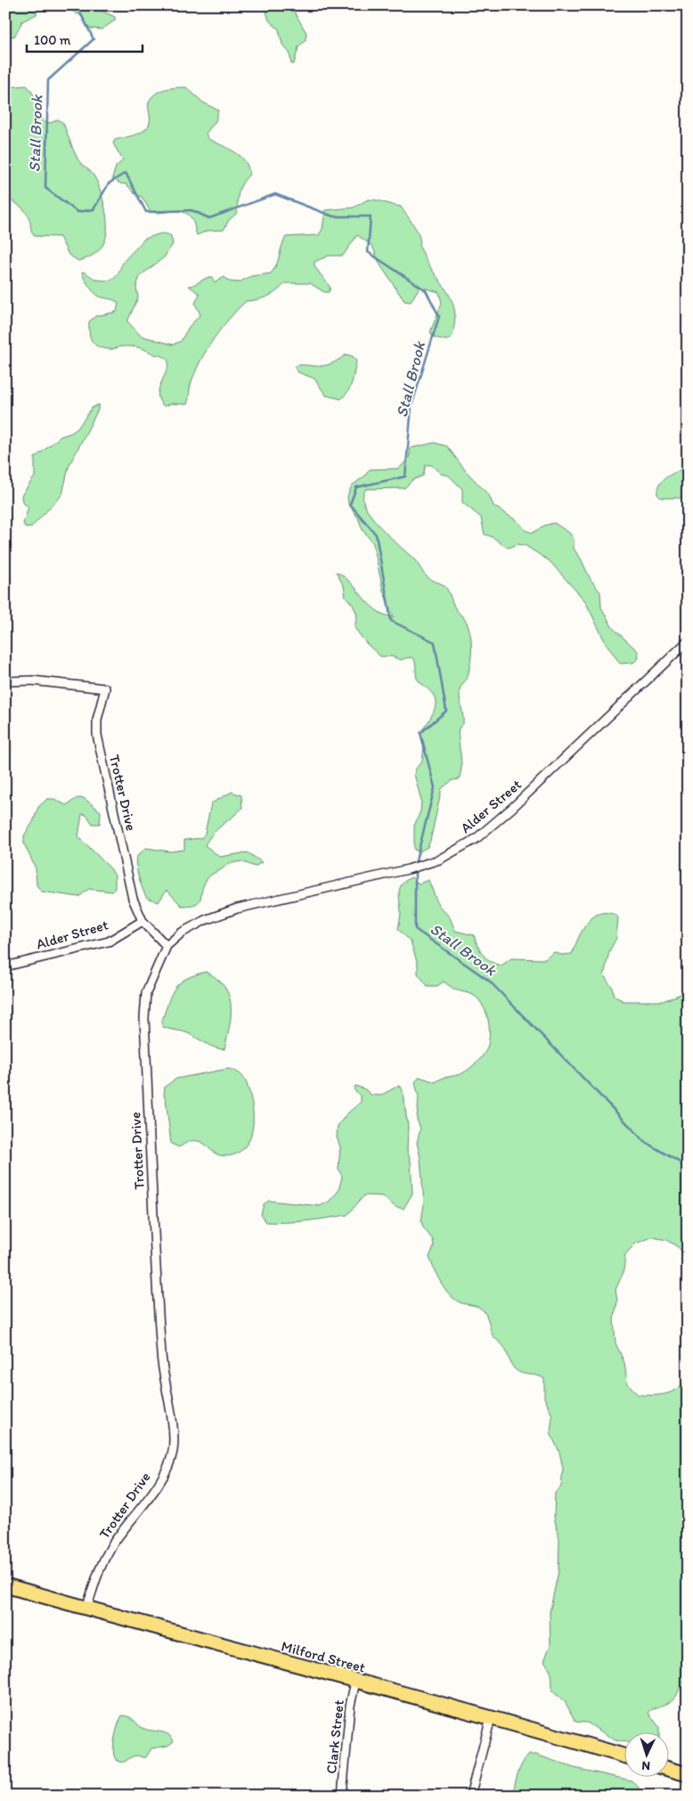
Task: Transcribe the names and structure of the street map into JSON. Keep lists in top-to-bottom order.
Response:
{
  "streets": {
    "main road": ["Milford Street"],
    "street": ["Trotter Drive", "Alder Street", "Clark Street"]
  },
  "crossings": [
    ["Trotter Drive", "Alder Street"],
    ["Trotter Drive", "Milford Street"],
    ["Milford Street", "Clark Street"]
  ],
  "water": ["Stall Brook"],
  "scale_bar": "100 m",
  "north": "bottom"
}
